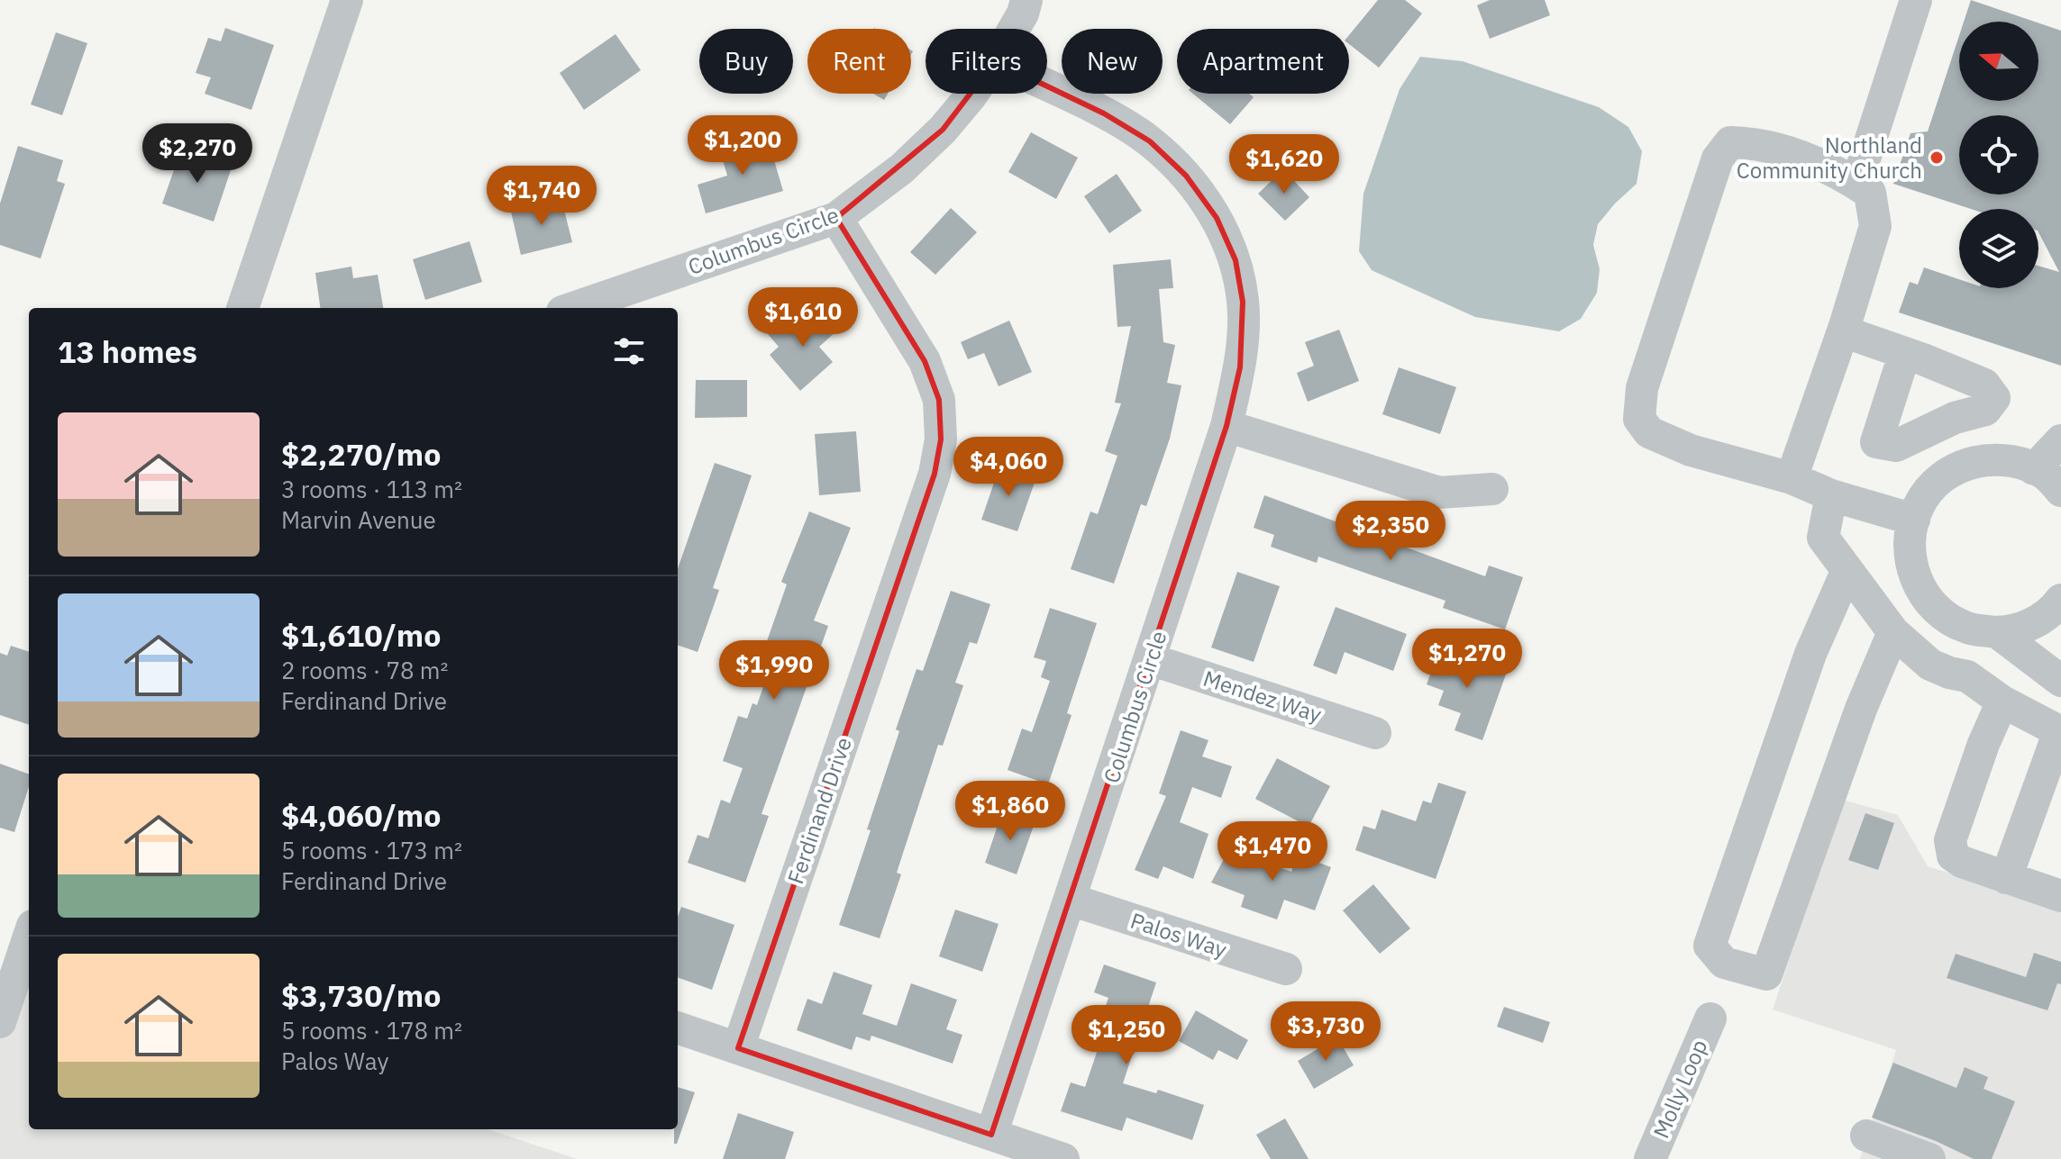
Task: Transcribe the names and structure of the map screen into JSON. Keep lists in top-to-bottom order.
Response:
{
  "streets": {
    "street": [
      "Columbus Circle",
      "Mendez Way",
      "Ferdinand Drive",
      "Palos Way",
      "Molly Loop"
    ]
  },
  "crossings": [
    ["Columbus Circle", "Mendez Way"],
    ["Columbus Circle", "Ferdinand Drive"],
    ["Columbus Circle", "Palos Way"]
  ],
  "places": ["Northland Community Church"],
  "north": "left",
  "page": {
    "chip": [
      "Buy",
      "Rent",
      "Filters",
      "New",
      "Apartment"
    ],
    "price": [
      "$1,200",
      "$2,270",
      "$1,620",
      "$1,740",
      "$1,610",
      "$4,060",
      "$2,350",
      "$1,270",
      "$1,990",
      "$1,860",
      "$1,470",
      "$3,730",
      "$1,250"
    ],
    "heading": "13 homes",
    "list": [
      {
        "name": "$2,270/mo",
        "note": "3 rooms · 113 m² · Marvin Avenue"
      },
      {
        "name": "$1,610/mo",
        "note": "2 rooms · 78 m² · Ferdinand Drive"
      },
      {
        "name": "$4,060/mo",
        "note": "5 rooms · 173 m² · Ferdinand Drive"
      },
      {
        "name": "$3,730/mo",
        "note": "5 rooms · 178 m² · Palos Way"
      }
    ]
  }
}
